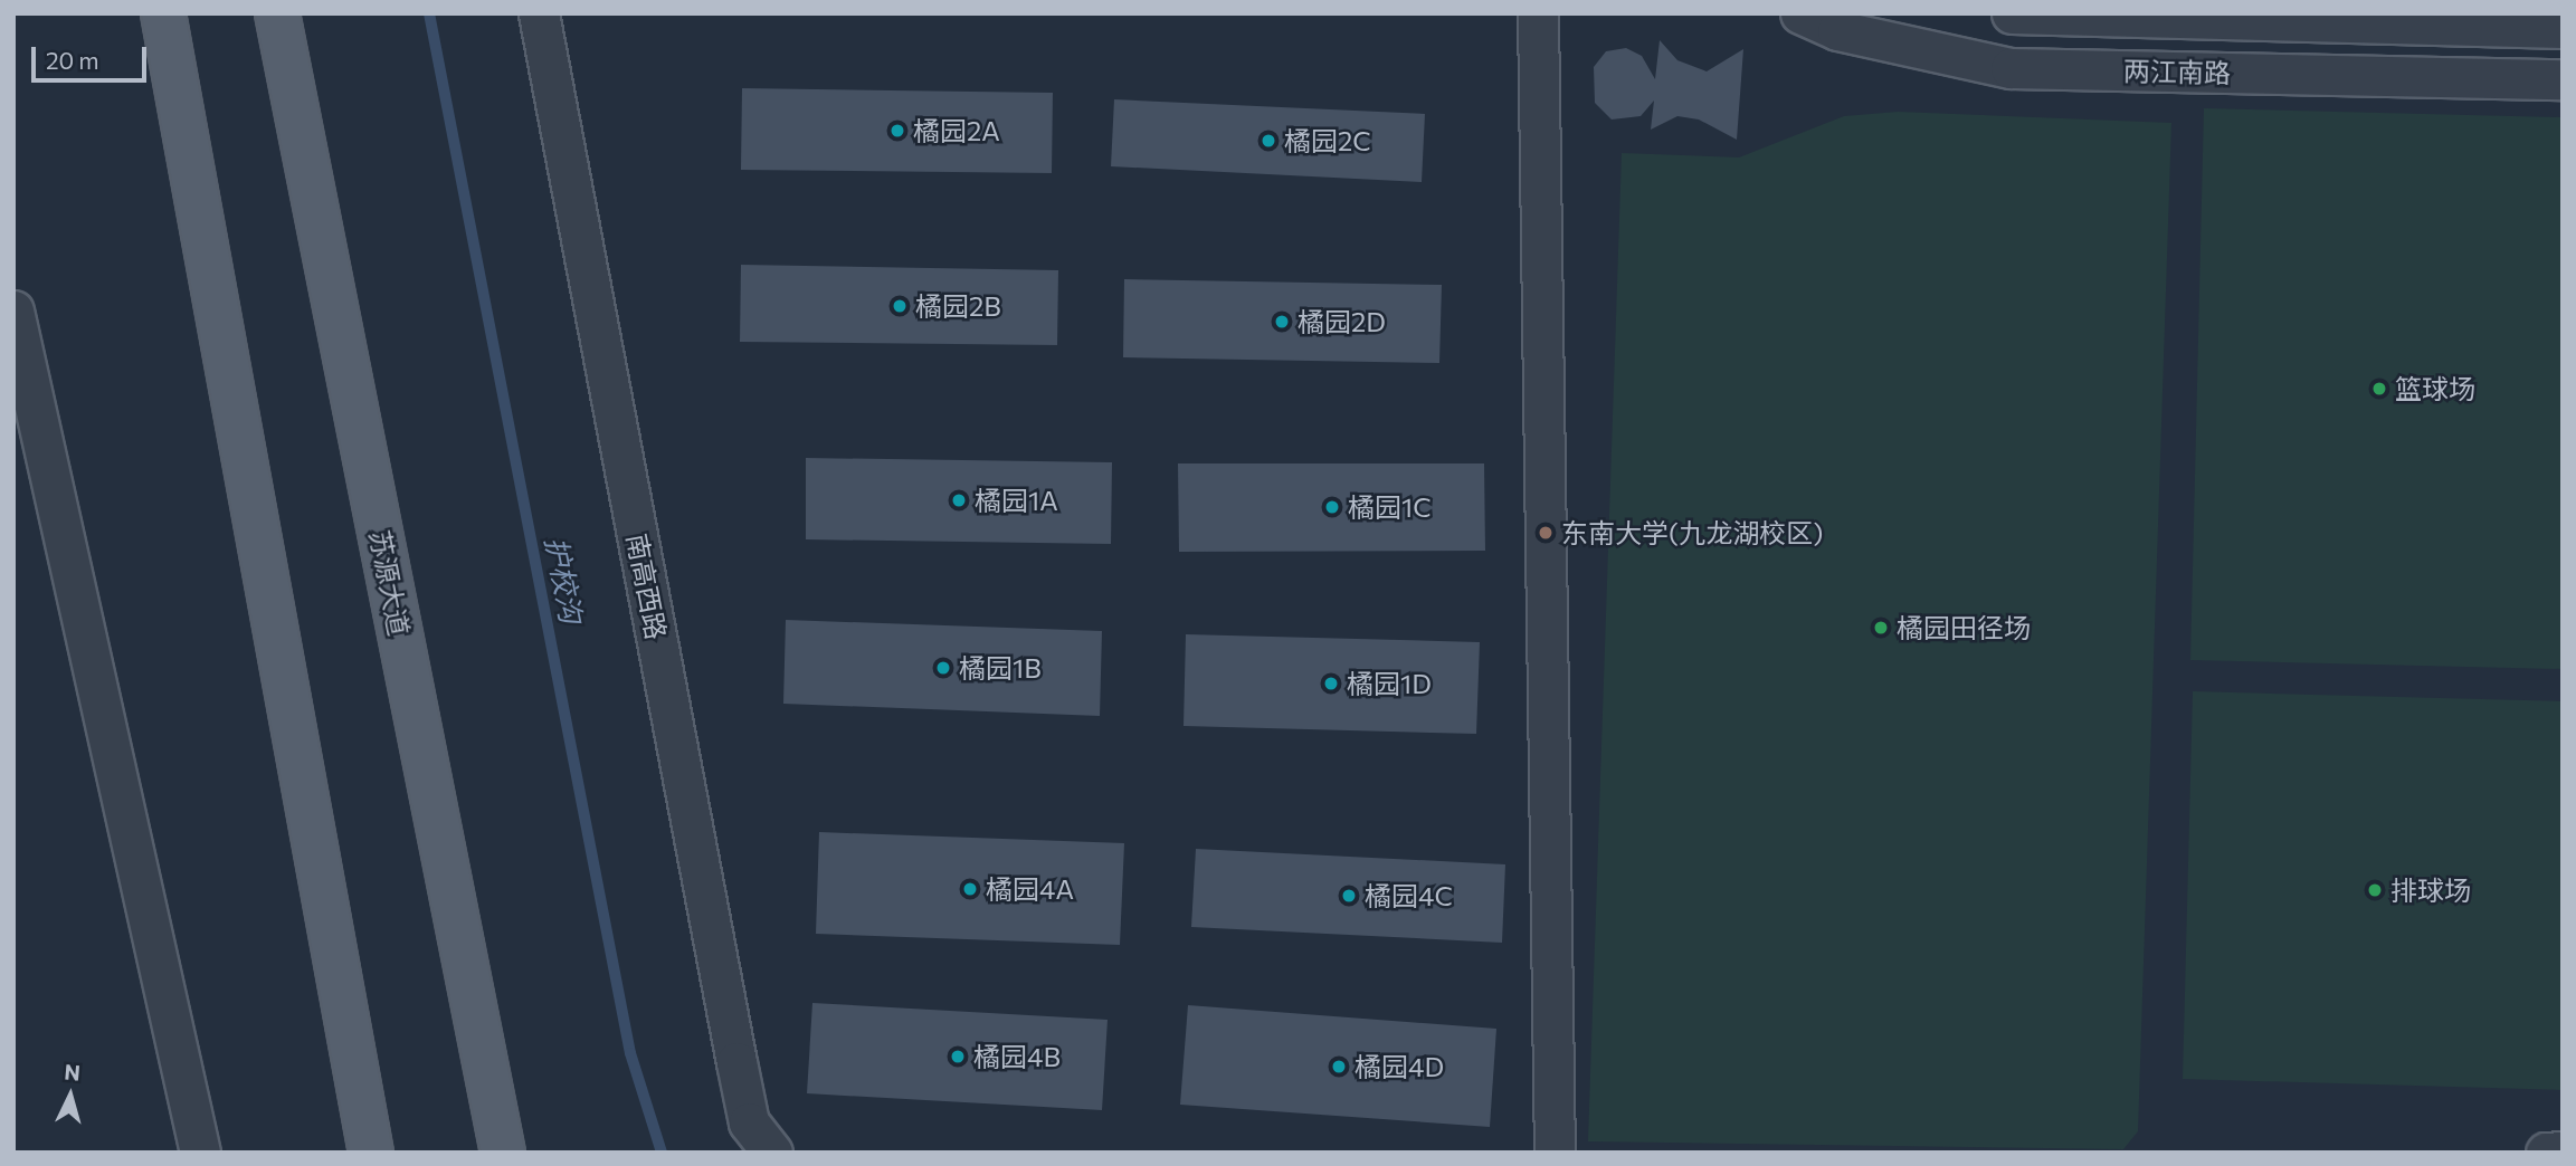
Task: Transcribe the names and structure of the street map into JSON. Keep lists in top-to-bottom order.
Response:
{
  "streets": {
    "main road": ["苏源大道"],
    "street": ["两江南路", "南高西路"]
  },
  "water": ["护校沟"],
  "places": [
    "橘园2A",
    "橘园2C",
    "橘园2B",
    "橘园2D",
    "篮球场",
    "橘园1A",
    "橘园1C",
    "东南大学(九龙湖校区)",
    "橘园田径场",
    "橘园1B",
    "橘园1D",
    "橘园4A",
    "排球场",
    "橘园4C",
    "橘园4B",
    "橘园4D"
  ],
  "scale_bar": "20 m",
  "north": "top"
}
